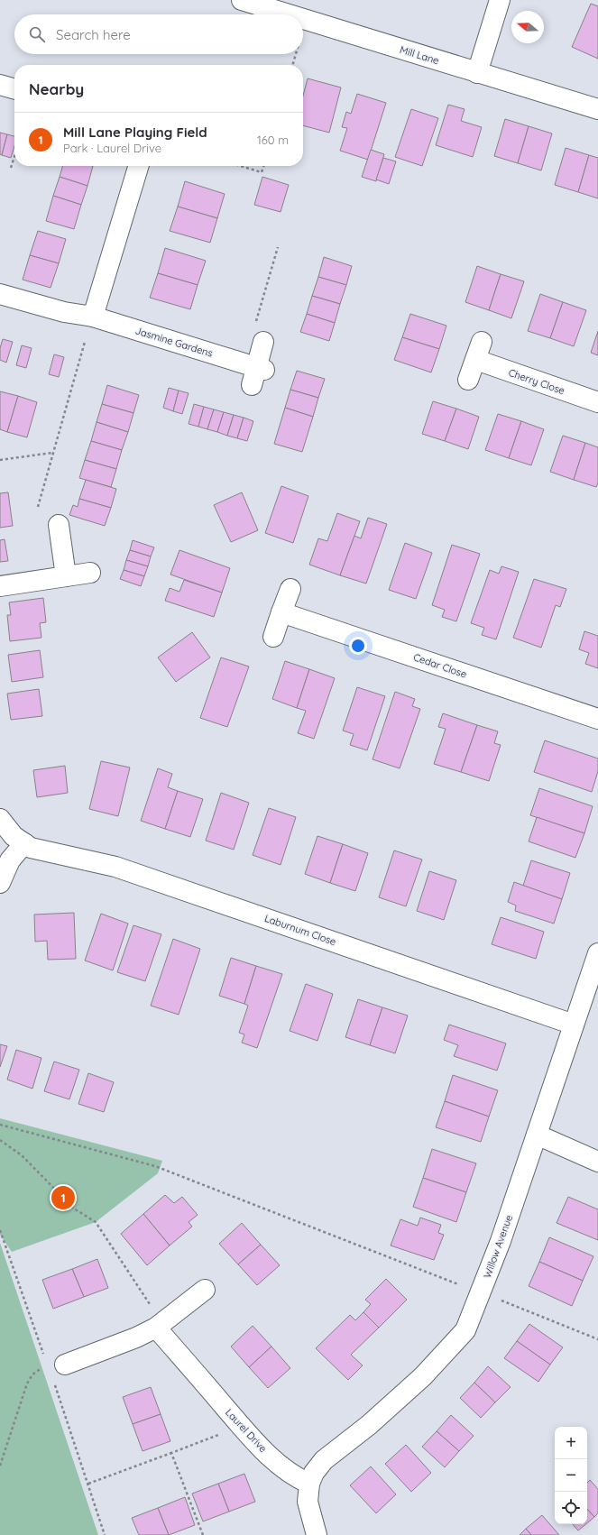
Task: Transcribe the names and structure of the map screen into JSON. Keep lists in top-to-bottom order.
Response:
{
  "streets": {
    "street": [
      "Mill Lane",
      "Jasmine Gardens",
      "Cherry Close",
      "Cedar Close",
      "Laburnum Close",
      "Willow Avenue",
      "Laurel Drive"
    ]
  },
  "crossings": [
    ["Laburnum Close", "Willow Avenue"],
    ["Willow Avenue", "Laurel Drive"]
  ],
  "north": "left",
  "page": {
    "search": "Search here",
    "heading": "Nearby",
    "list": [
      {
        "mark": "1",
        "name": "Mill Lane Playing Field",
        "note": "Park · Laurel Drive",
        "value": "160 m"
      }
    ],
    "pins": "1",
    "map_buttons": ["+", "−"]
  }
}
